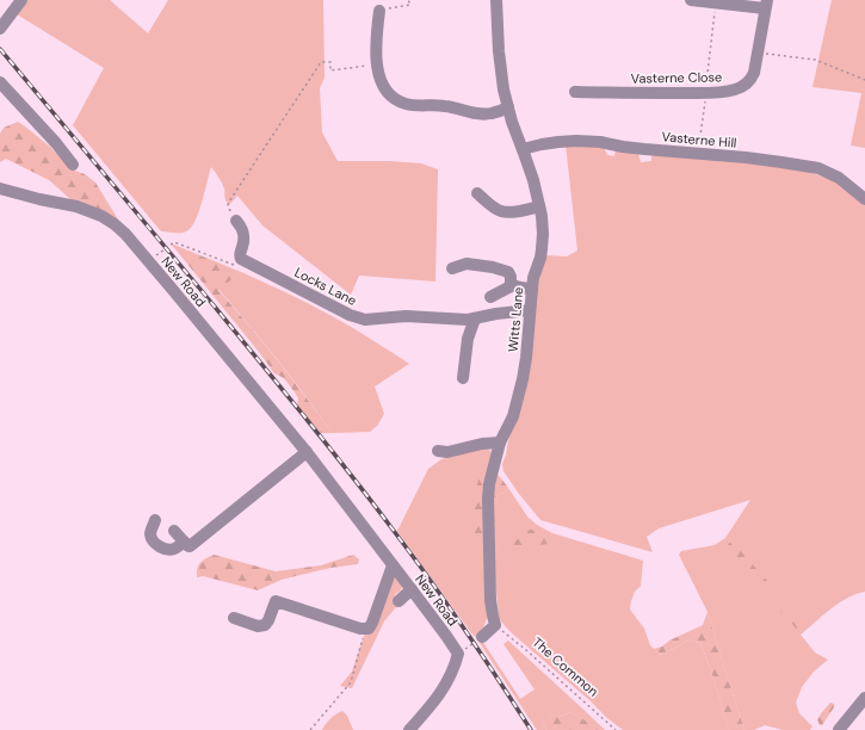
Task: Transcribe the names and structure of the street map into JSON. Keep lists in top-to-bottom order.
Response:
{
  "streets": {
    "street": [
      "Vasterne Close",
      "Vasterne Hill",
      "New Road",
      "Locks Lane",
      "Witts Lane"
    ],
    "path": ["The Common"]
  },
  "crossings": [
    ["Vasterne Hill", "Witts Lane"],
    ["Locks Lane", "Witts Lane"],
    ["Witts Lane", "The Common"]
  ]
}
